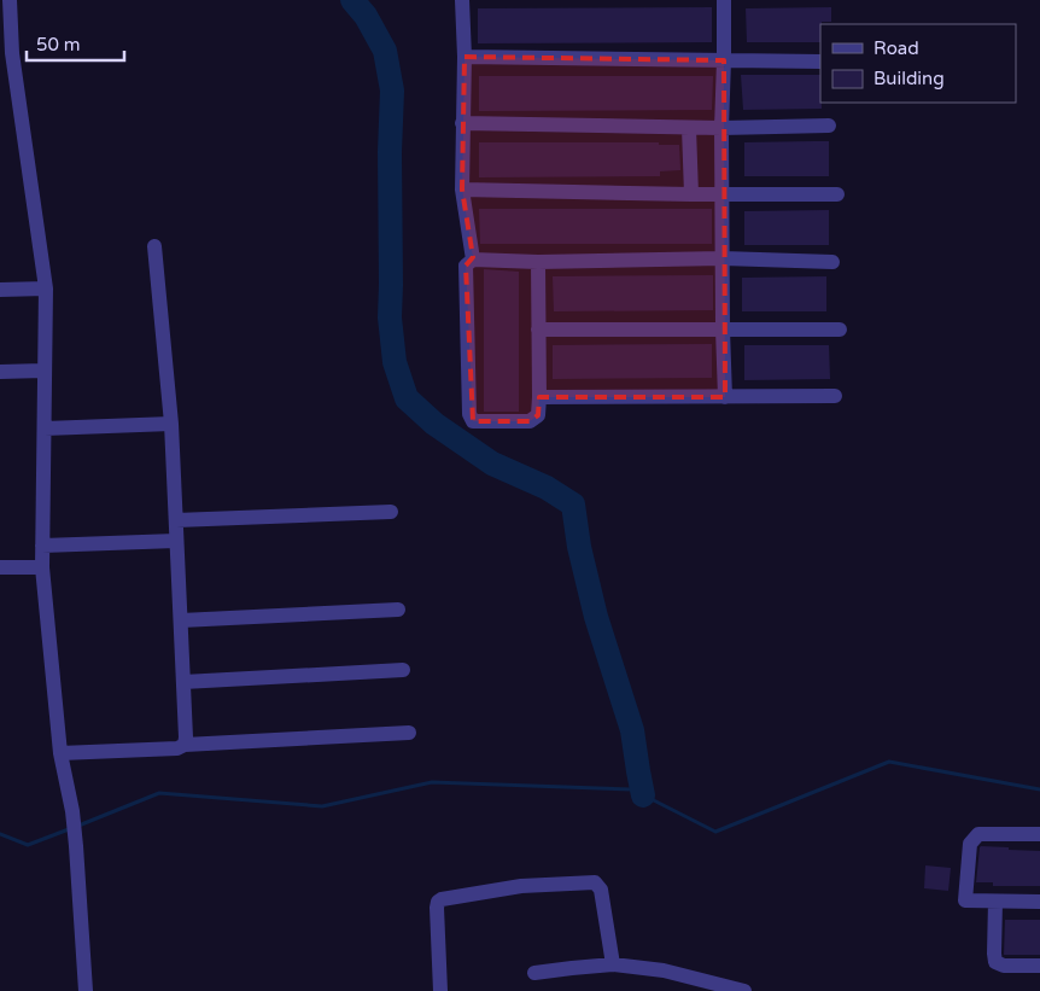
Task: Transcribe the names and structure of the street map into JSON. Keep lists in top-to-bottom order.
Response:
{
  "legend": ["Road", "Building"],
  "scale_bar": "50 m"
}
